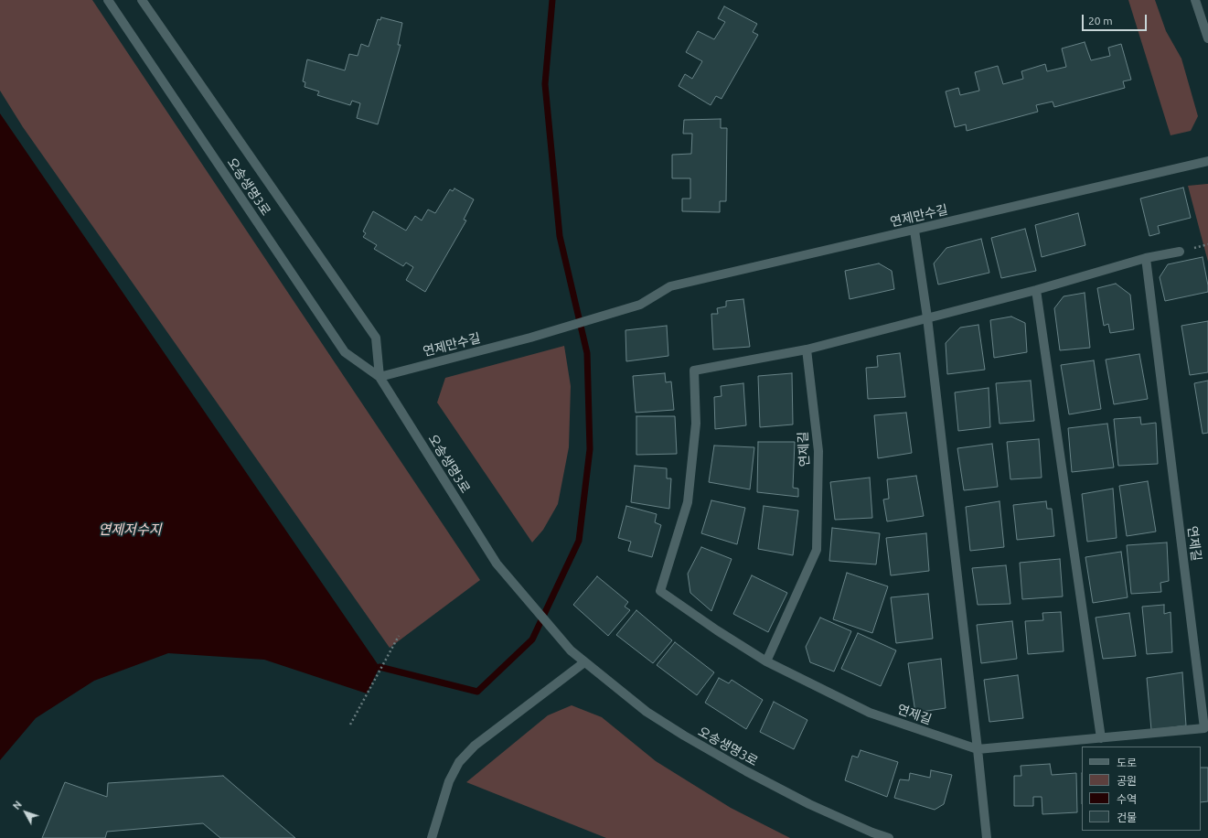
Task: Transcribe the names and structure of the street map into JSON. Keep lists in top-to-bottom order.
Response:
{
  "streets": {
    "street": ["오송생명3로", "연제만수길", "연제길"]
  },
  "crossings": [
    ["오송생명3로", "연제만수길"]
  ],
  "water": ["연제저수지"],
  "legend": [
    "도로",
    "공원",
    "수역",
    "건물"
  ],
  "scale_bar": "20 m",
  "north": "top left"
}
